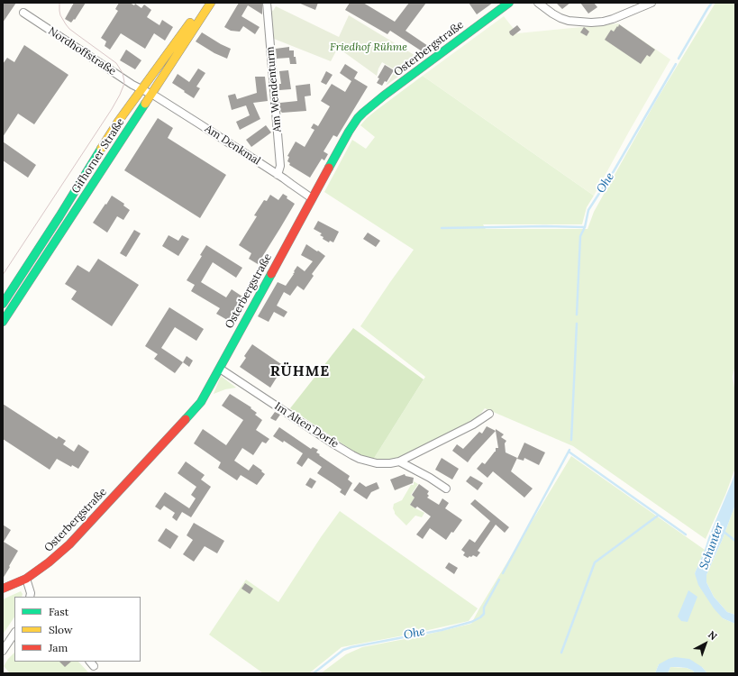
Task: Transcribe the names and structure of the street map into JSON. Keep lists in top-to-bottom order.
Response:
{
  "streets": {
    "street": [
      "Osterbergstraße",
      "Nordhoffstraße",
      "Am Wendenturm",
      "Am Denkmal",
      "Gifhorner Straße",
      "Im Alten Dorfe"
    ]
  },
  "crossings": [
    ["Osterbergstraße", "Am Denkmal"],
    ["Osterbergstraße", "Im Alten Dorfe"],
    ["Nordhoffstraße", "Am Denkmal"],
    ["Nordhoffstraße", "Gifhorner Straße"],
    ["Am Wendenturm", "Am Denkmal"],
    ["Am Denkmal", "Gifhorner Straße"]
  ],
  "districts": ["RÜHME"],
  "water": ["Ohe", "Schunter"],
  "parks": ["Friedhof Rühme"],
  "legend": ["Fast", "Slow", "Jam"],
  "north": "top right"
}
